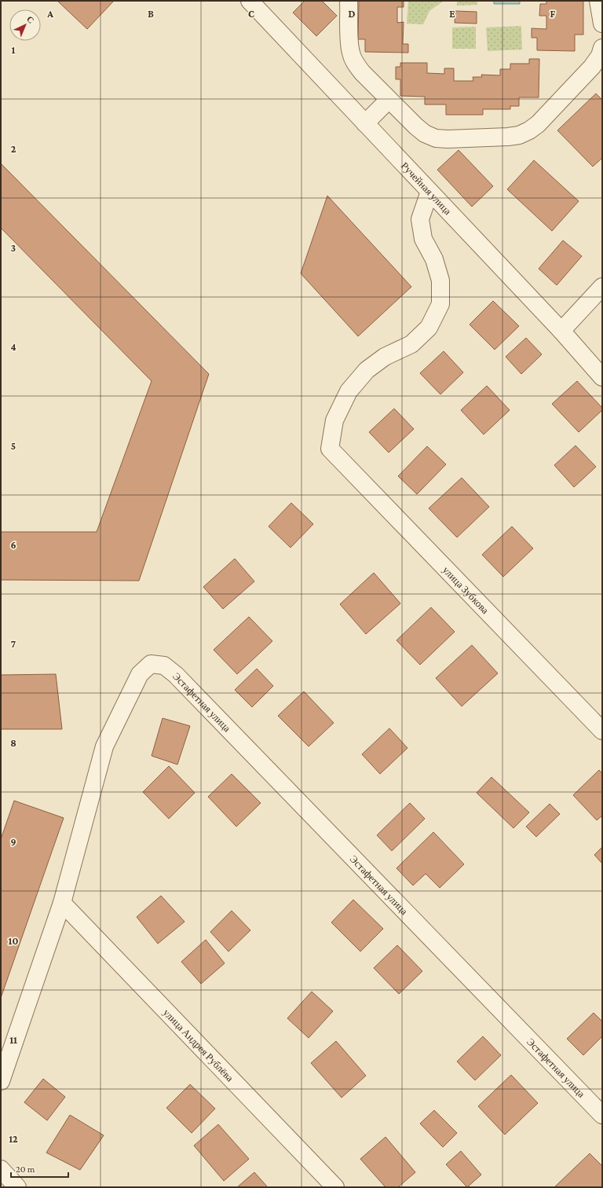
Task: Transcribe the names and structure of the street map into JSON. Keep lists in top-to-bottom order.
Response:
{
  "streets": {
    "street": [
      "Ручейная улица",
      "улица Зубкова",
      "Эстафетная улица",
      "улица Андрея Рублёва"
    ]
  },
  "crossings": [
    ["Ручейная улица", "улица Зубкова"],
    ["Эстафетная улица", "улица Андрея Рублёва"]
  ],
  "scale_bar": "20 m",
  "north": "top right",
  "grid": {
    "columns": [
      "A",
      "B",
      "C",
      "D",
      "E",
      "F"
    ],
    "rows": [
      "1",
      "2",
      "3",
      "4",
      "5",
      "6",
      "7",
      "8",
      "9",
      "10",
      "11",
      "12"
    ]
  }
}
